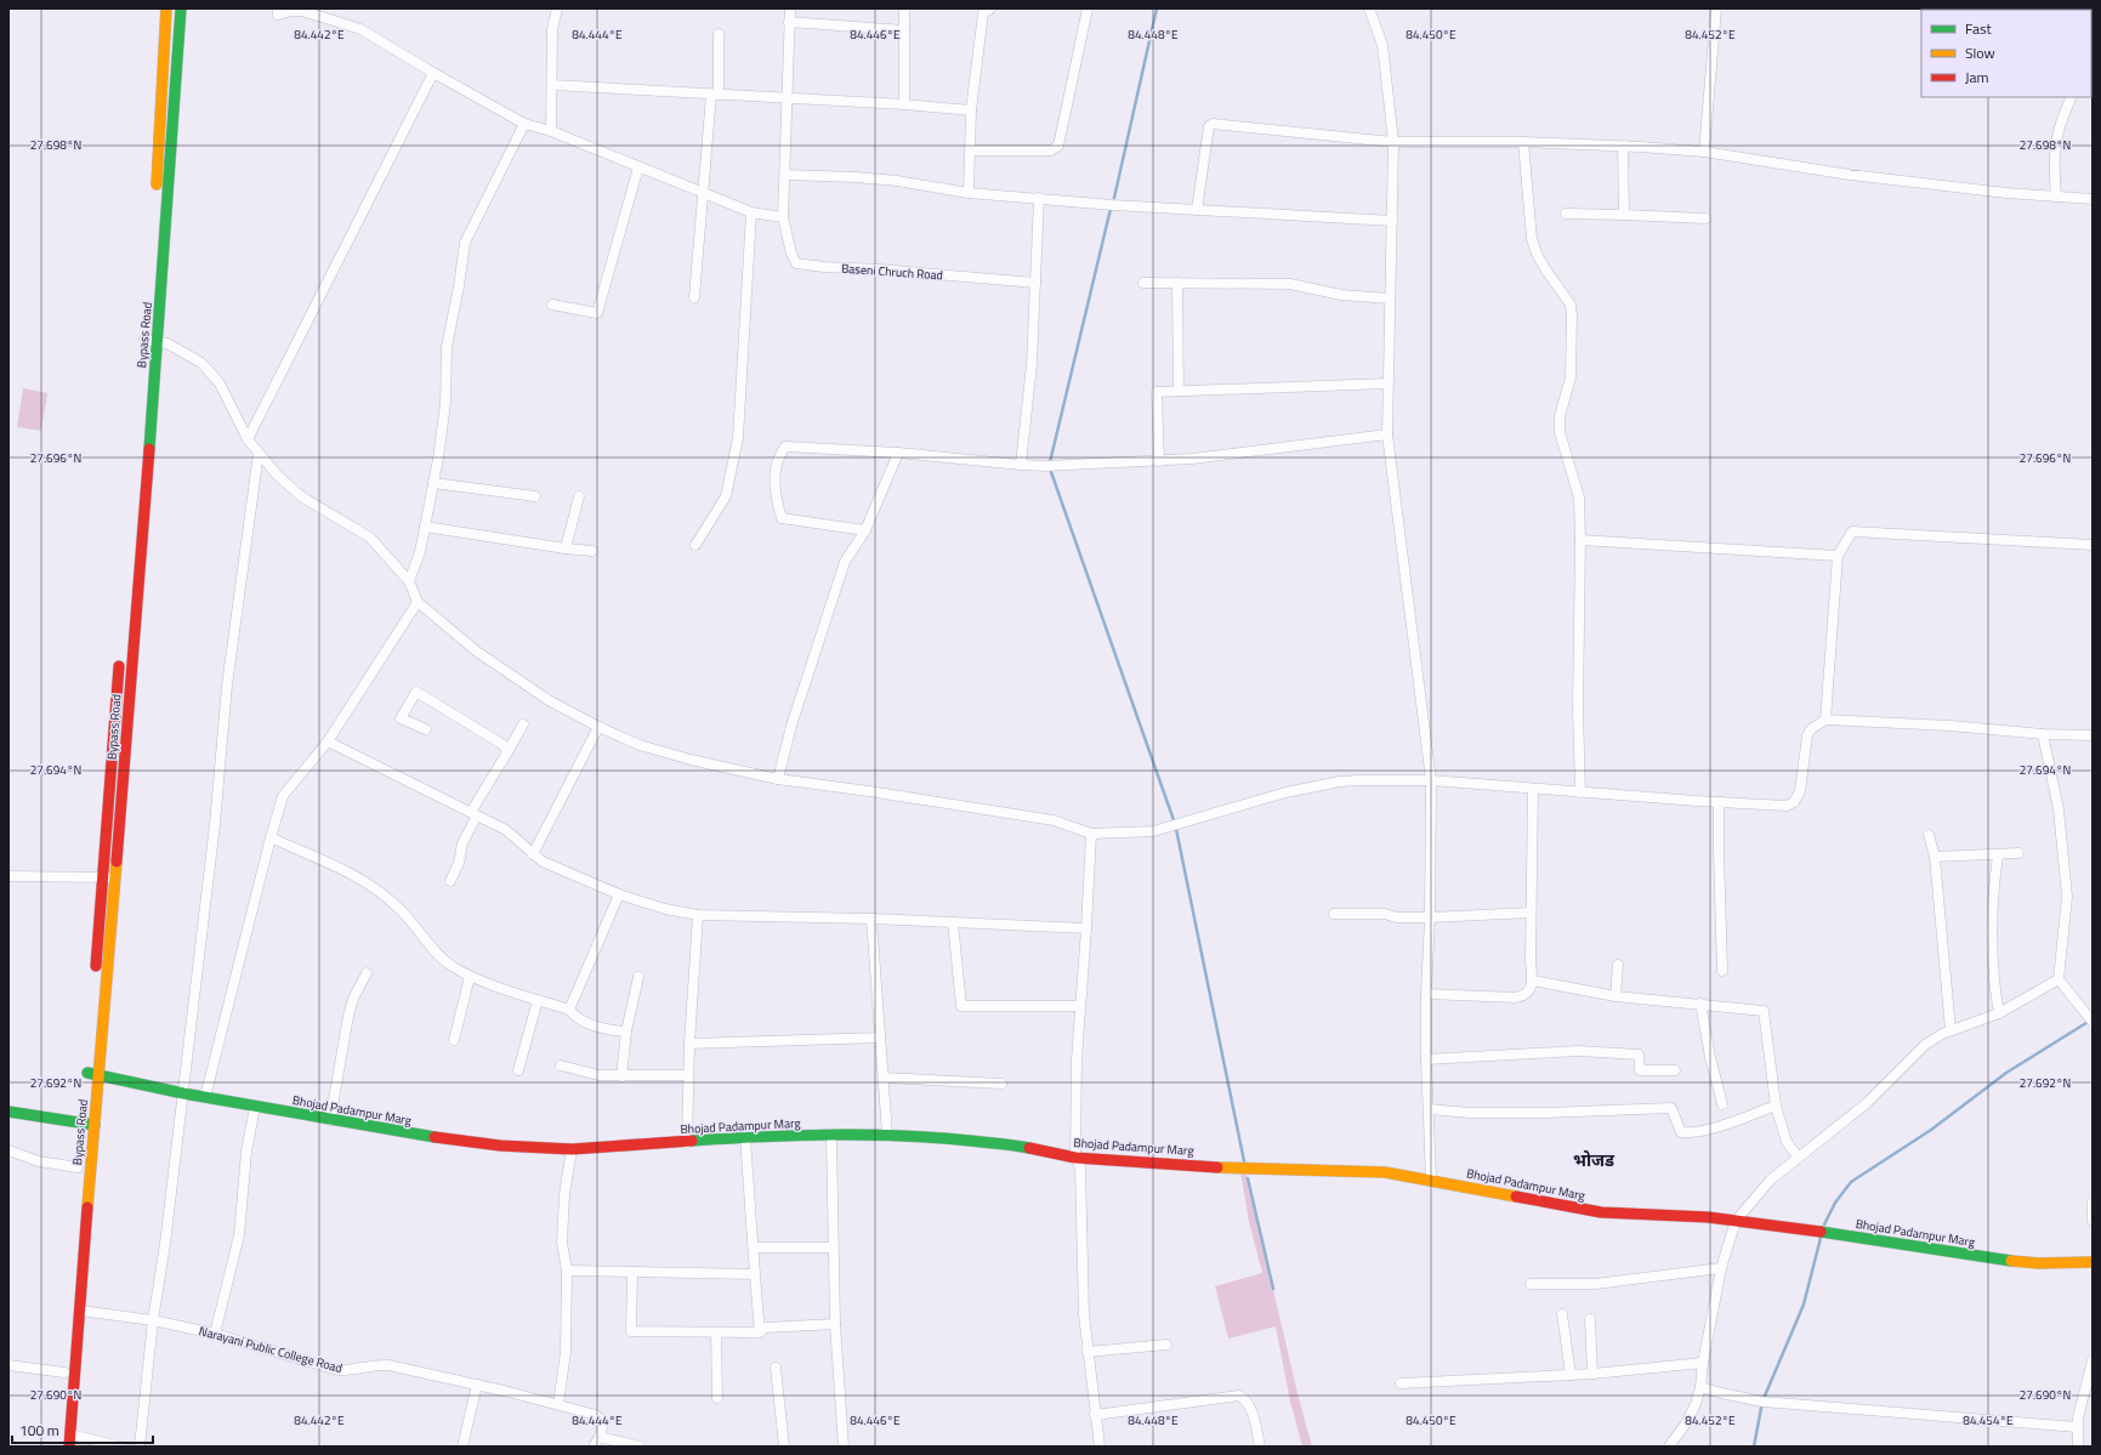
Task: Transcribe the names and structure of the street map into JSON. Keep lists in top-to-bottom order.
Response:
{
  "streets": {
    "main road": ["Bypass Road", "Bhojad Padampur Marg"],
    "street": ["Baseni Chruch Road", "Narayani Public College Road"]
  },
  "crossings": [
    ["Bypass Road", "Bhojad Padampur Marg"],
    ["Bypass Road", "Narayani Public College Road"]
  ],
  "districts": ["भोजड"],
  "legend": ["Fast", "Slow", "Jam"],
  "scale_bar": "100 m",
  "coordinates": [
    "84.442°E",
    "84.444°E",
    "84.446°E",
    "84.448°E",
    "84.450°E",
    "84.452°E",
    "27.698°N",
    "27.696°N",
    "27.694°N",
    "27.692°N",
    "27.690°N",
    "84.454°E"
  ]
}
